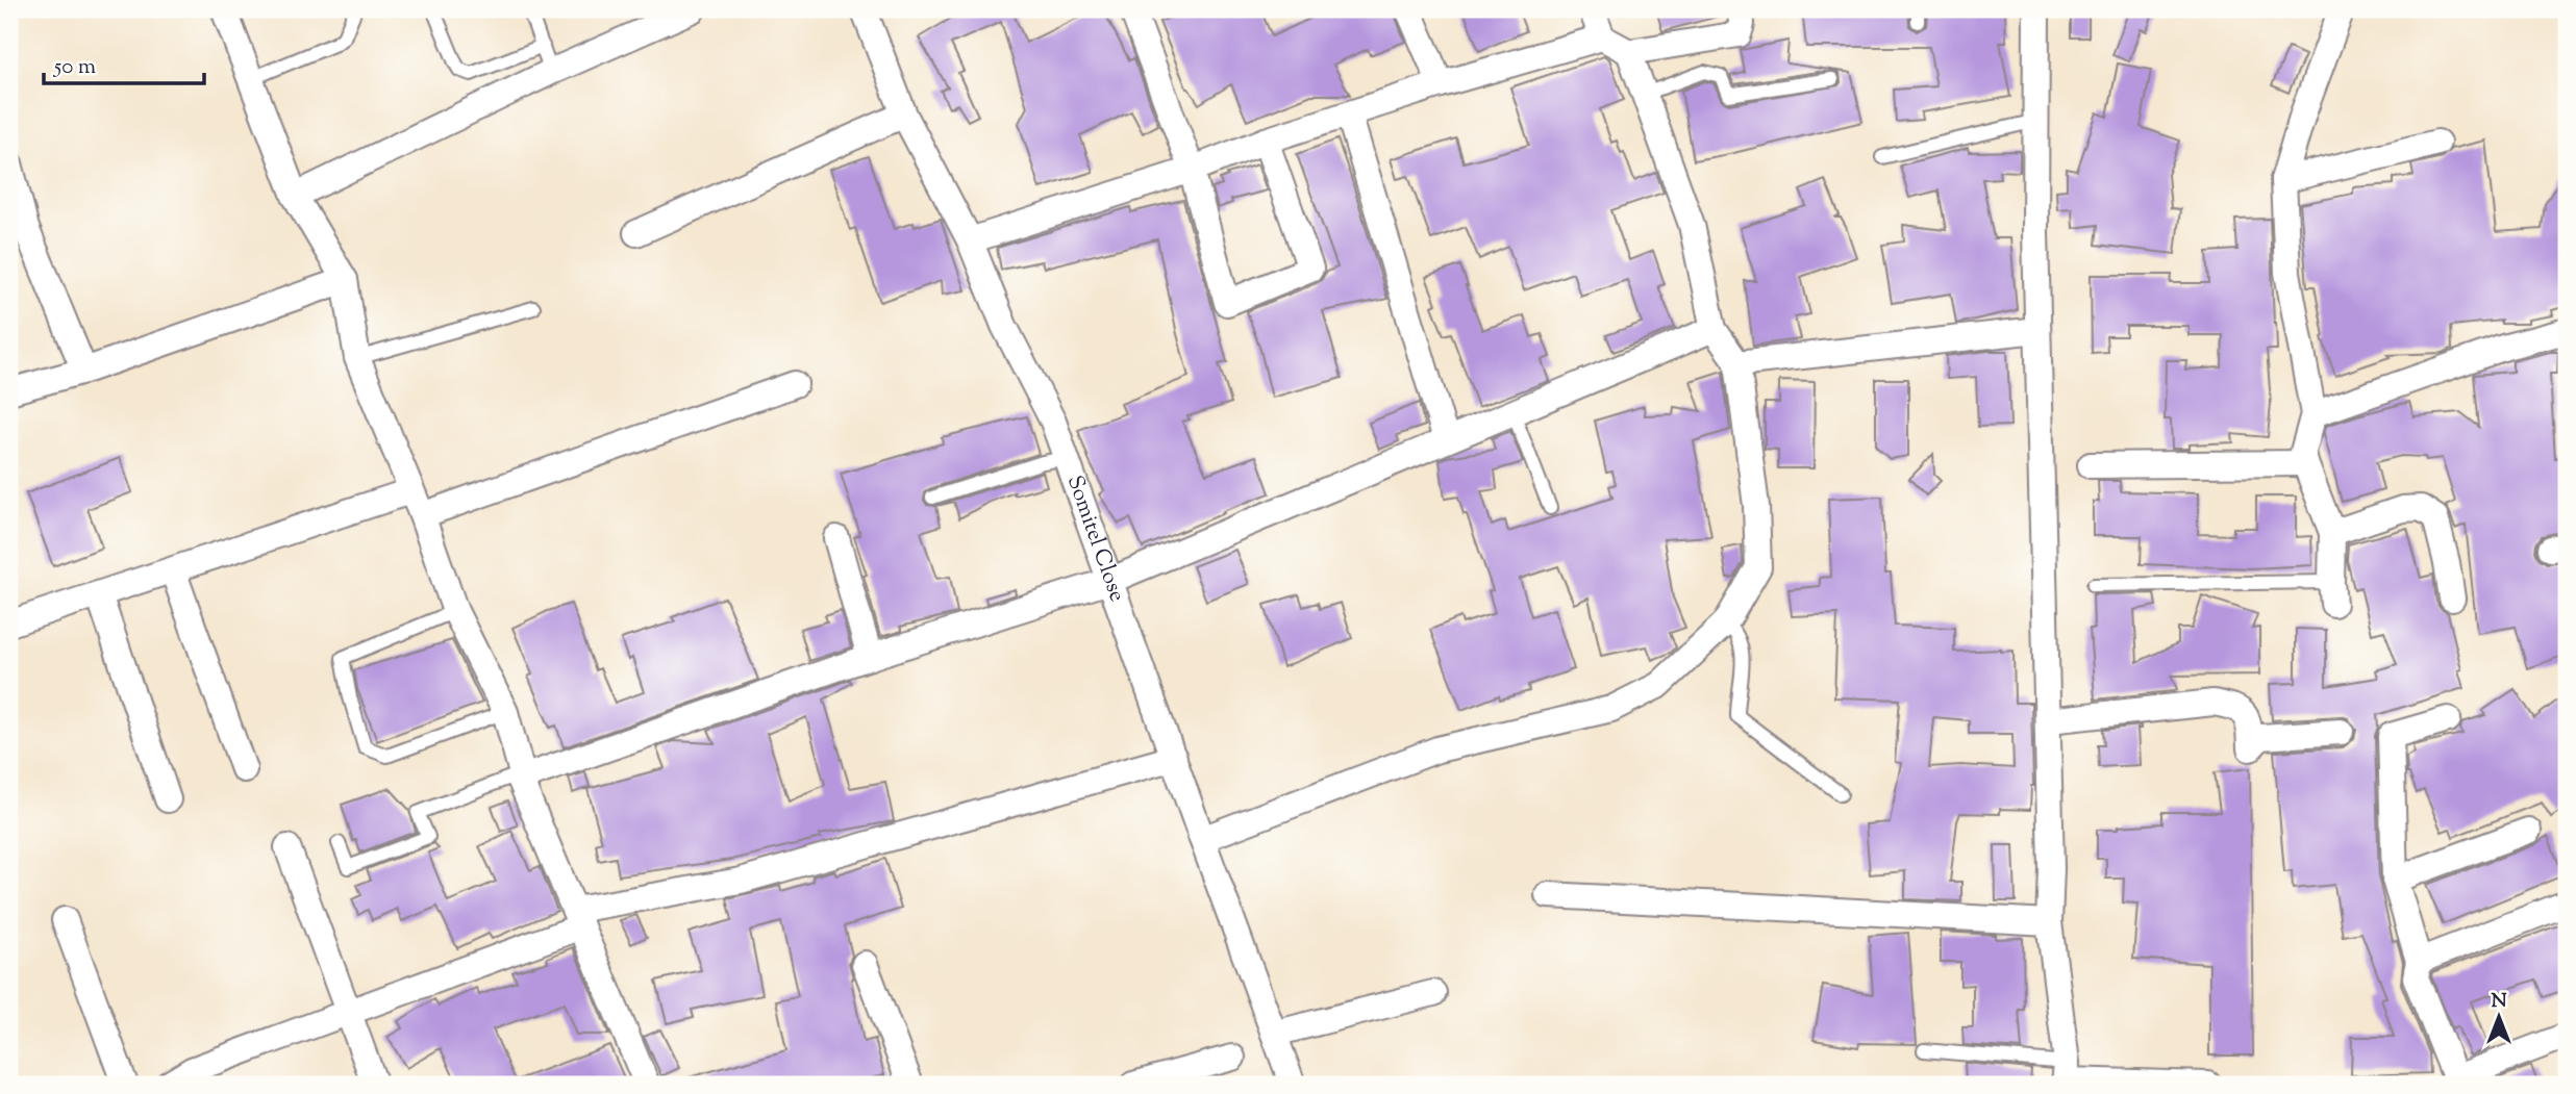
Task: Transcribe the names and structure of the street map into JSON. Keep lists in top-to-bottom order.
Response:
{
  "streets": {
    "street": ["Somitel Close"]
  },
  "scale_bar": "50 m",
  "north": "top"
}
